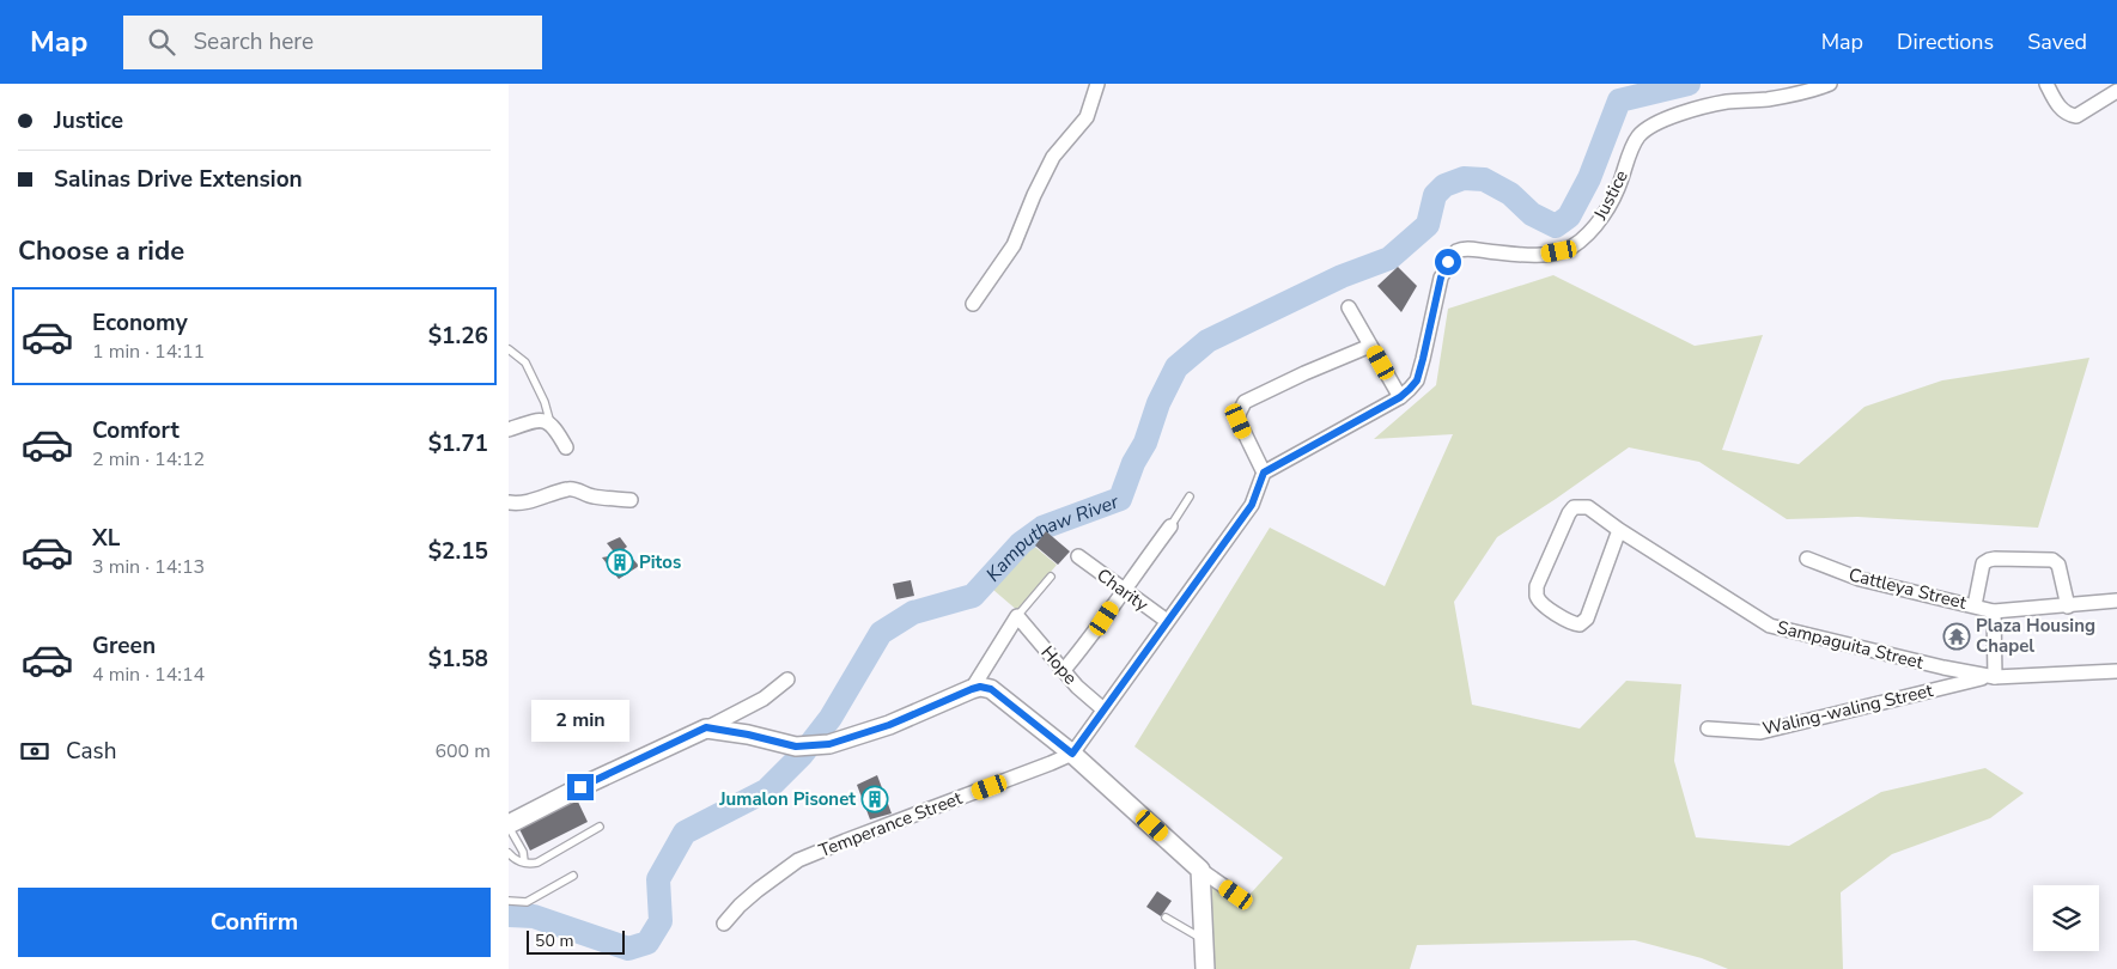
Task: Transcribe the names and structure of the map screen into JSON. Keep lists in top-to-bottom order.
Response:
{
  "streets": {
    "street": [
      "Justice",
      "Cattleya Street",
      "Charity",
      "Sampaguita Street",
      "Hope",
      "Waling-waling Street",
      "Temperance Street"
    ]
  },
  "crossings": [
    ["Sampaguita Street", "Waling-waling Street"]
  ],
  "water": ["Kamputhaw River"],
  "places": {
    "building": ["Pitos", "Jumalon Pisonet"],
    "temple": ["Plaza Housing Chapel"]
  },
  "scale_bar": "50 m",
  "page": {
    "header": "Map",
    "search": "Search here",
    "nav": ["Map", "Directions", "Saved"],
    "banner": ["Justice", "Salinas Drive Extension"],
    "heading": "Choose a ride",
    "list": [
      {
        "name": "Economy",
        "note": "1 min · 14:11",
        "value": "$1.26"
      },
      {
        "name": "Comfort",
        "note": "2 min · 14:12",
        "value": "$1.71"
      },
      {
        "name": "XL",
        "note": "3 min · 14:13",
        "value": "$2.15"
      },
      {
        "name": "Green",
        "note": "4 min · 14:14",
        "value": "$1.58"
      }
    ],
    "bubble": "2 min",
    "pay": ["Cash", "600 m"],
    "buttons": "Confirm",
    "scale": "50 m"
  }
}
